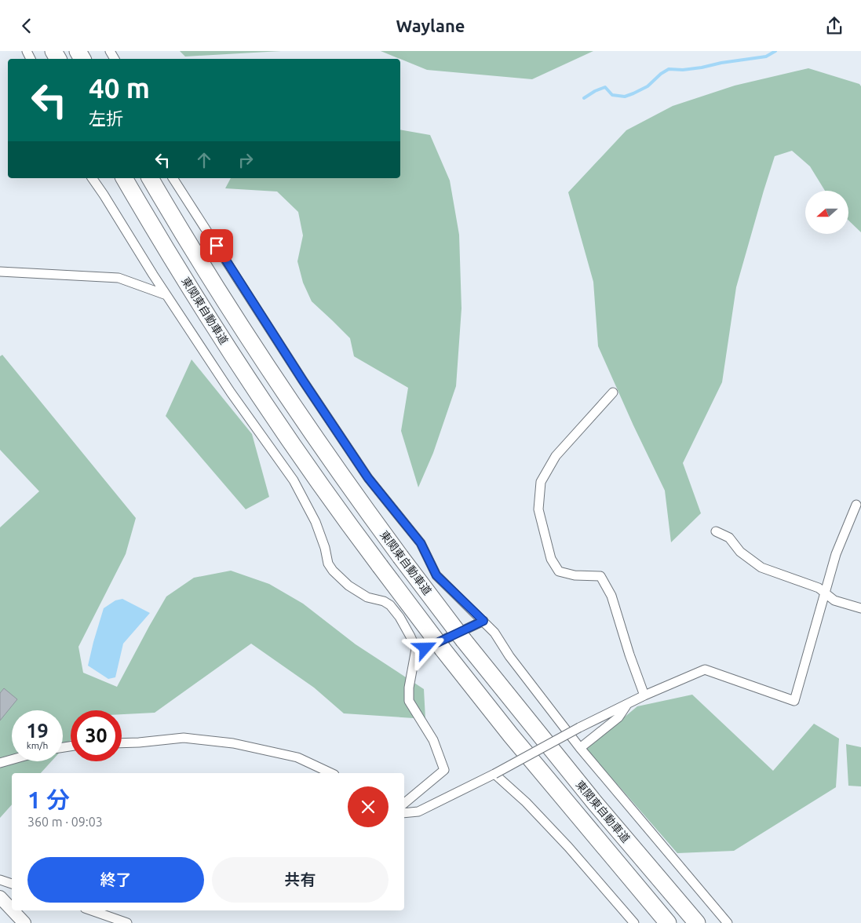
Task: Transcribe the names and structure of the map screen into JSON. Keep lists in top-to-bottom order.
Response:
{
  "streets": {
    "highway": ["東関東自動車道"]
  },
  "north": "left",
  "page": {
    "header": "Waylane",
    "turn": ["40 m", "左折"],
    "speed": "19 km/h",
    "limit": "30",
    "heading": ["1 分", "360 m · 09:03"],
    "buttons": ["終了", "共有"]
  }
}
